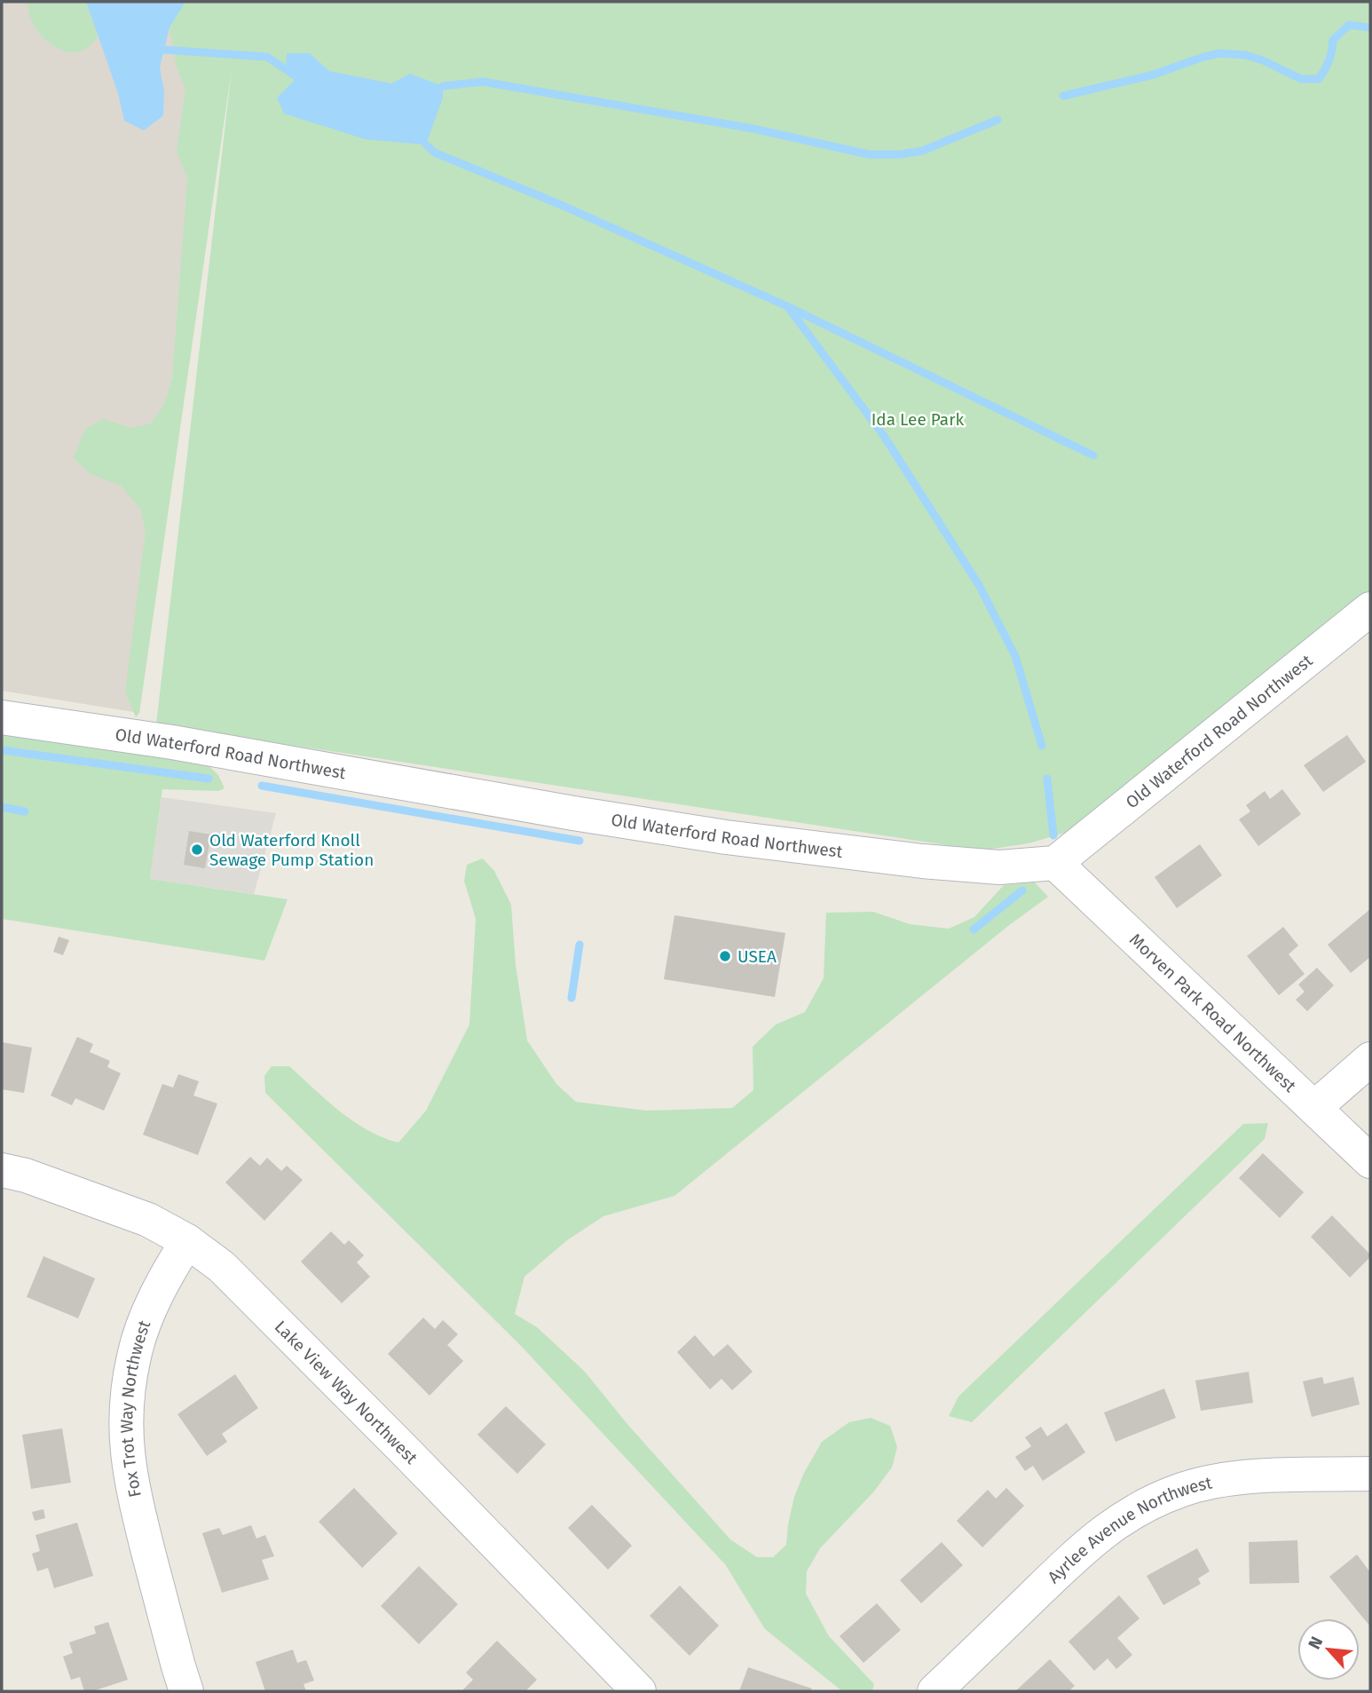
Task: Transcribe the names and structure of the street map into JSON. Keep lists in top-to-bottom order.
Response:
{
  "streets": {
    "street": [
      "Old Waterford Road Northwest",
      "Morven Park Road Northwest",
      "Lake View Way Northwest",
      "Fox Trot Way Northwest",
      "Ayrlee Avenue Northwest"
    ]
  },
  "crossings": [
    ["Old Waterford Road Northwest", "Morven Park Road Northwest"],
    ["Lake View Way Northwest", "Fox Trot Way Northwest"]
  ],
  "parks": ["Ida Lee Park"],
  "places": ["Old Waterford Knoll Sewage Pump Station", "USEA"],
  "north": "top left"
}
